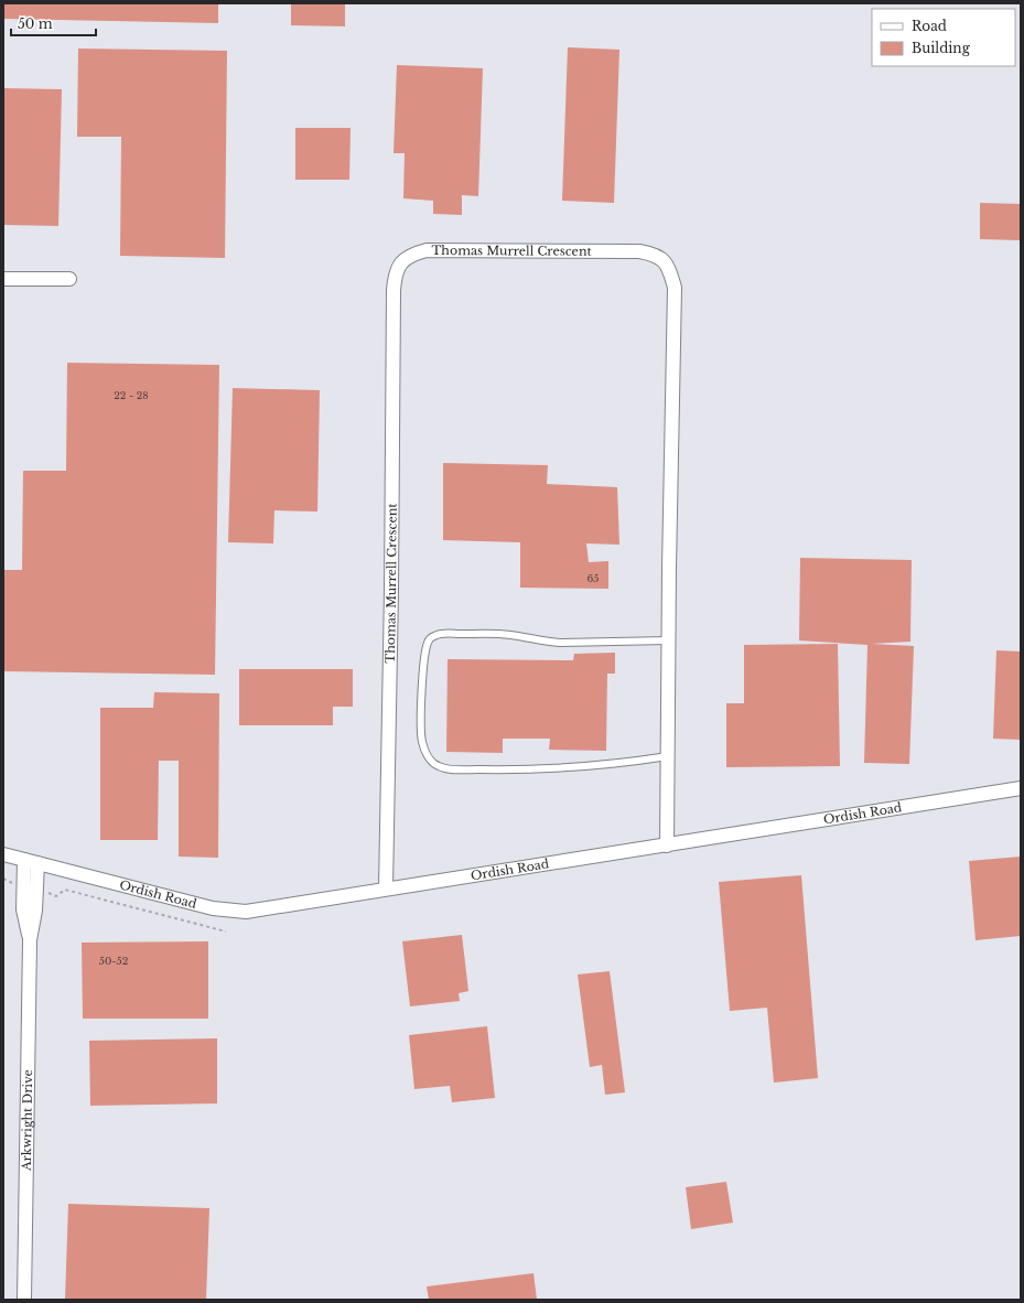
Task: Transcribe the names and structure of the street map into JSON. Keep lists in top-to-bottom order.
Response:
{
  "streets": {
    "street": ["Thomas Murrell Crescent", "Ordish Road", "Arkwright Drive"]
  },
  "crossings": [
    ["Thomas Murrell Crescent", "Ordish Road"],
    ["Ordish Road", "Arkwright Drive"]
  ],
  "house_numbers": ["22 - 28", "65", "50-52"],
  "legend": ["Road", "Building"],
  "scale_bar": "50 m"
}
